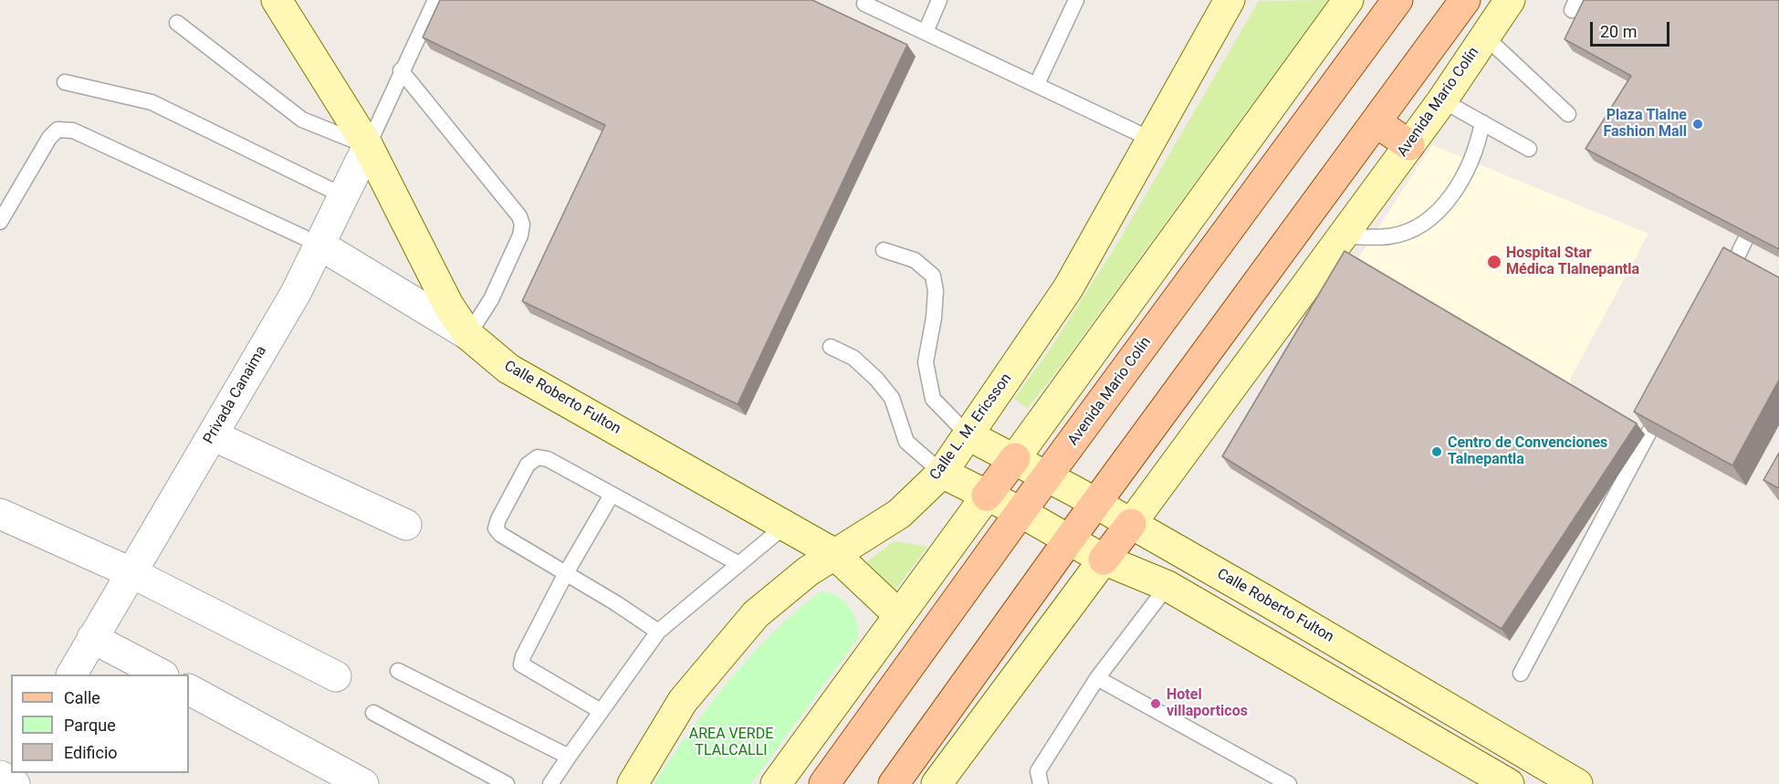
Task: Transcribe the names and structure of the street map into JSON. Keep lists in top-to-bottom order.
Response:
{
  "streets": {
    "main road": ["Avenida Mario Colín", "Calle Roberto Fulton", "Calle L. M. Ericsson"],
    "street": ["Privada Canaima"]
  },
  "crossings": [
    ["Avenida Mario Colín", "Calle Roberto Fulton"],
    ["Privada Canaima", "Calle Roberto Fulton"],
    ["Calle Roberto Fulton", "Calle L. M. Ericsson"]
  ],
  "parks": ["AREA VERDE TLALCALLI"],
  "places": [
    "Plaza Tlalne Fashion Mall",
    "Hospital Star Médica Tlalnepantla",
    "Centro de Convenciones Talnepantla",
    "Hotel villaporticos"
  ],
  "legend": ["Calle", "Parque", "Edificio"],
  "scale_bar": "20 m"
}
